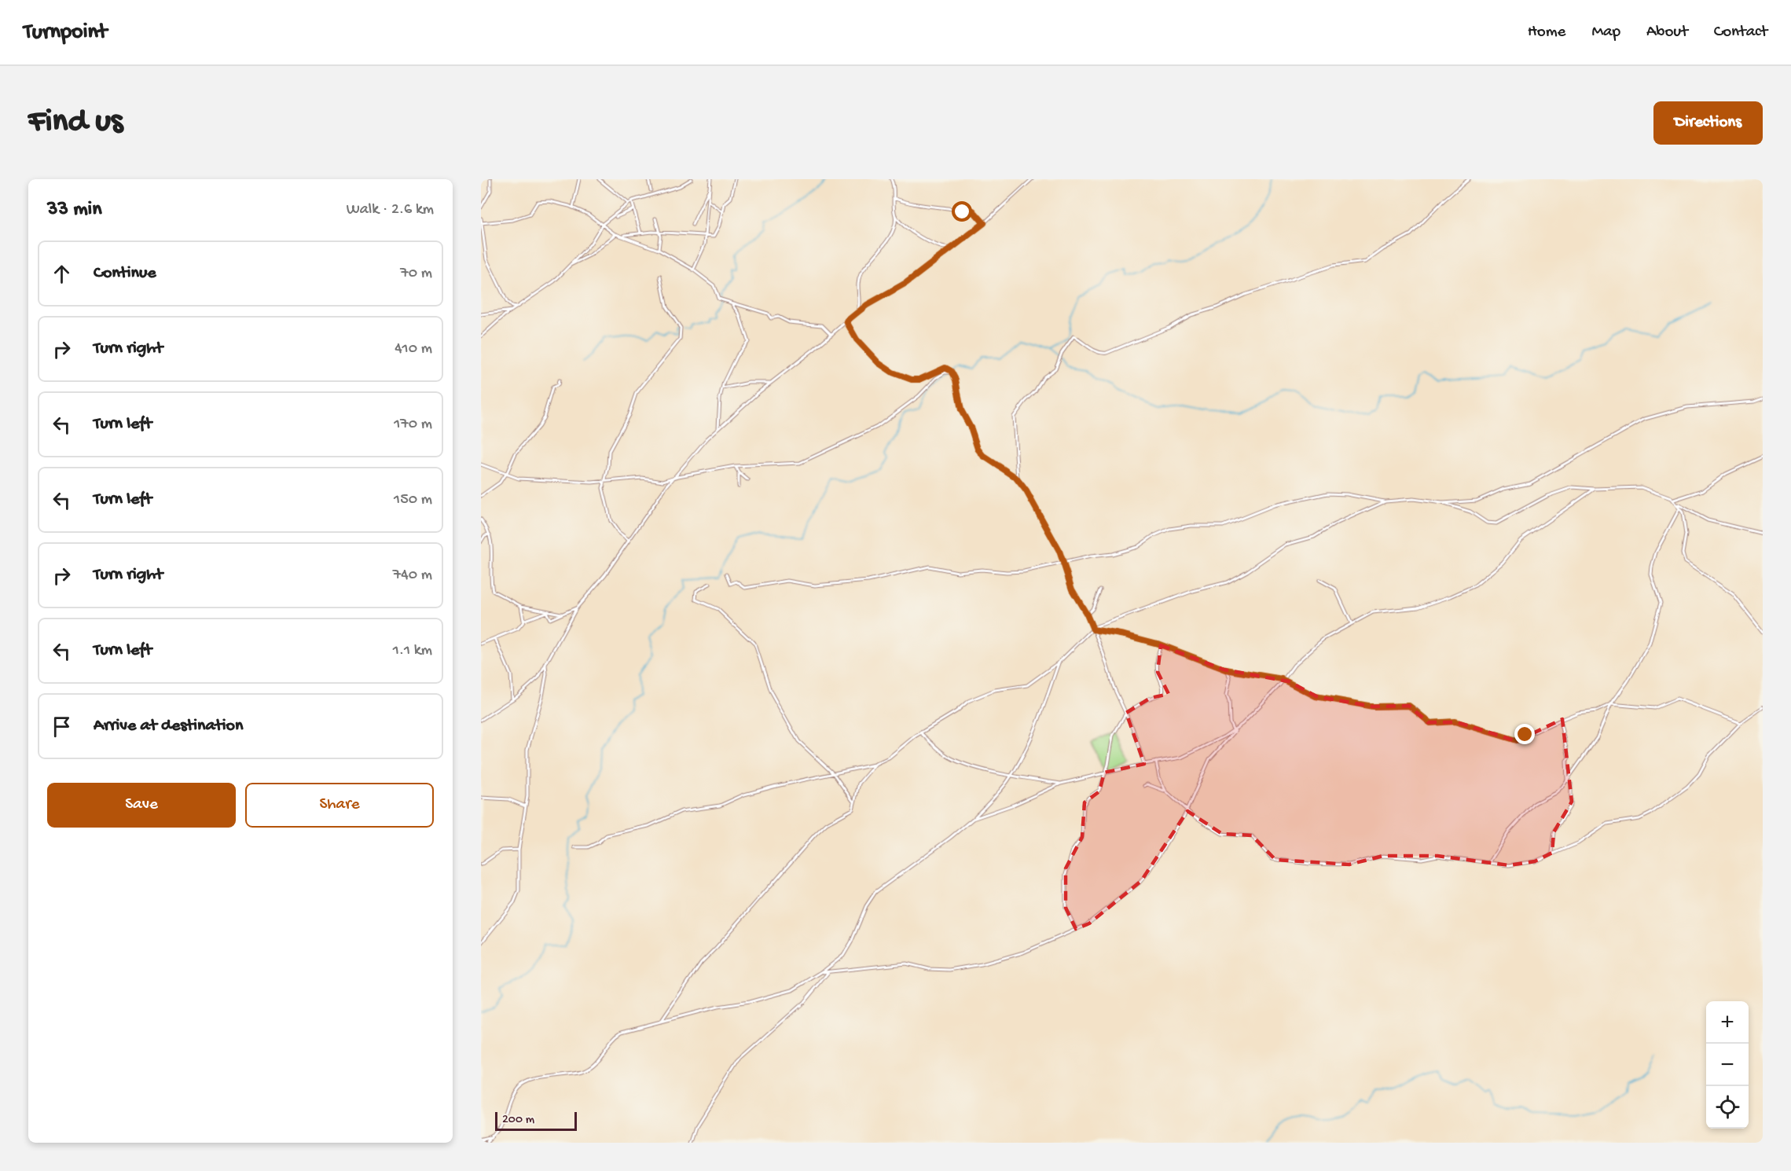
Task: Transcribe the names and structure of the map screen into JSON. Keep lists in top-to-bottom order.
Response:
{
  "scale_bar": "200 m",
  "page": {
    "header": "Turnpoint",
    "nav": [
      "Home",
      "Map",
      "About",
      "Contact"
    ],
    "buttons": [
      "Directions",
      ["Save", "Share"]
    ],
    "title": "Find us",
    "heading": ["33 min", "Walk · 2.6 km"],
    "list": [
      ["Continue", "70 m"],
      ["Turn right", "410 m"],
      ["Turn left", "170 m"],
      ["Turn left", "150 m"],
      ["Turn right", "740 m"],
      ["Turn left", "1.1 km"],
      "Arrive at destination"
    ],
    "map_buttons": ["+", "−"],
    "scale": "200 m"
  }
}
